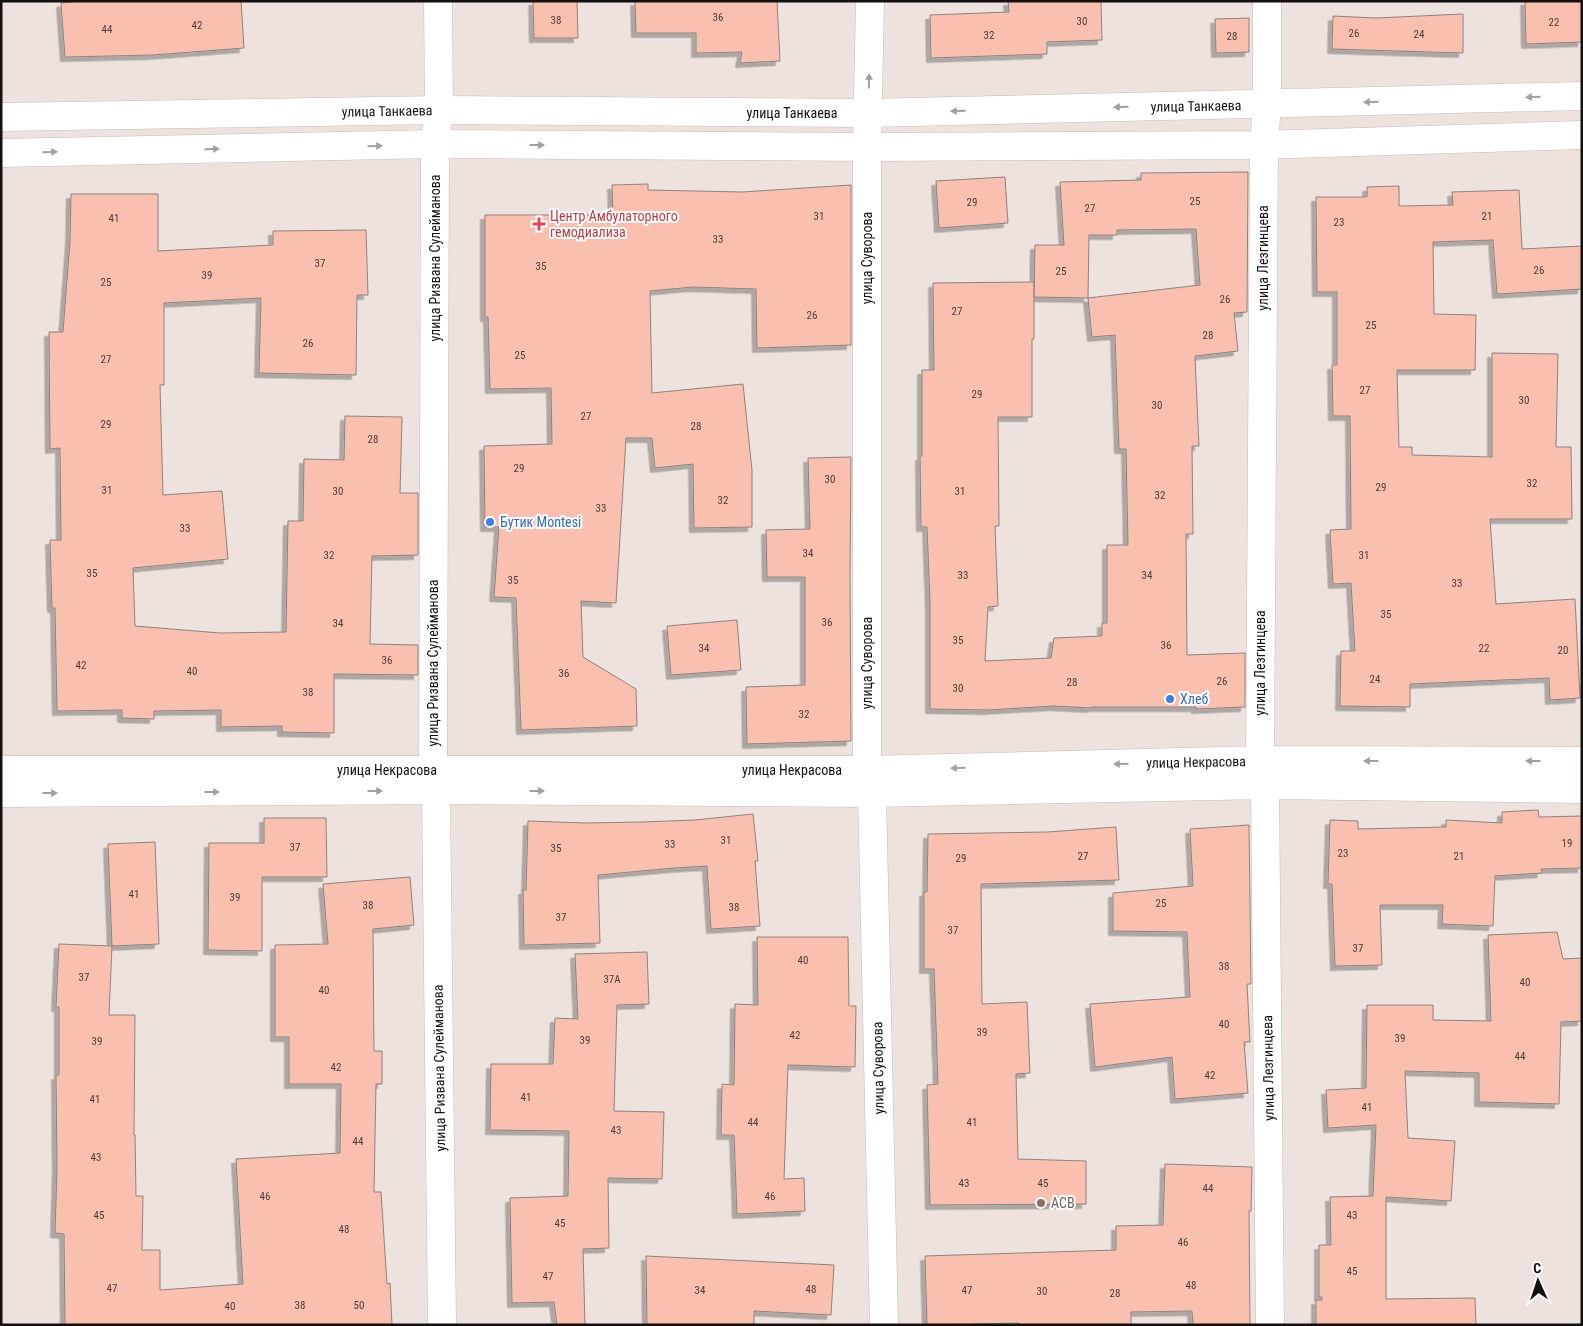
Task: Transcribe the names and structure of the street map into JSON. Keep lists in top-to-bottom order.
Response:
{
  "streets": {
    "street": [
      "улица Танкаева",
      "улица Ризвана Сулейманова",
      "улица Суворова",
      "улица Лезгинцева",
      "улица Некрасова"
    ]
  },
  "crossings": [
    ["улица Танкаева", "улица Ризвана Сулейманова"],
    ["улица Танкаева", "улица Суворова"],
    ["улица Танкаева", "улица Лезгинцева"],
    ["улица Ризвана Сулейманова", "улица Некрасова"],
    ["улица Суворова", "улица Некрасова"],
    ["улица Лезгинцева", "улица Некрасова"]
  ],
  "places": {
    "health": ["Центр Амбулаторного гемодиализа"],
    "other": ["Бутик Montesi", "Хлеб", "АCB"]
  },
  "house_numbers": [
    "36",
    "38",
    "30",
    "22",
    "42",
    "44",
    "26",
    "24",
    "32",
    "28",
    "25",
    "29",
    "27",
    "31",
    "21",
    "41",
    "23",
    "33",
    "37",
    "35",
    "26",
    "25",
    "39",
    "25",
    "26",
    "27",
    "26",
    "25",
    "28",
    "26",
    "25",
    "27",
    "27",
    "29",
    "30",
    "30",
    "27",
    "29",
    "28",
    "28",
    "29",
    "30",
    "32",
    "29",
    "31",
    "30",
    "31",
    "32",
    "32",
    "33",
    "33",
    "34",
    "32",
    "31",
    "35",
    "33",
    "34",
    "35",
    "33",
    "35",
    "36",
    "34",
    "35",
    "36",
    "34",
    "22",
    "20",
    "36",
    "42",
    "40",
    "36",
    "24",
    "26",
    "28",
    "30",
    "38",
    "32",
    "31",
    "19",
    "33",
    "37",
    "35",
    "23",
    "27",
    "21",
    "29",
    "41",
    "39",
    "25",
    "38",
    "38",
    "37",
    "37",
    "37",
    "40",
    "38",
    "37",
    "37А",
    "40",
    "40",
    "40",
    "39",
    "42",
    "39",
    "39",
    "39",
    "44",
    "42",
    "42",
    "41",
    "41",
    "41",
    "44",
    "41",
    "43",
    "44",
    "43",
    "43",
    "45",
    "44",
    "46",
    "46",
    "45",
    "43",
    "45",
    "48",
    "46",
    "45",
    "47",
    "48",
    "47",
    "48",
    "34",
    "47",
    "30",
    "28",
    "38",
    "50",
    "40"
  ],
  "north": "top"
}
